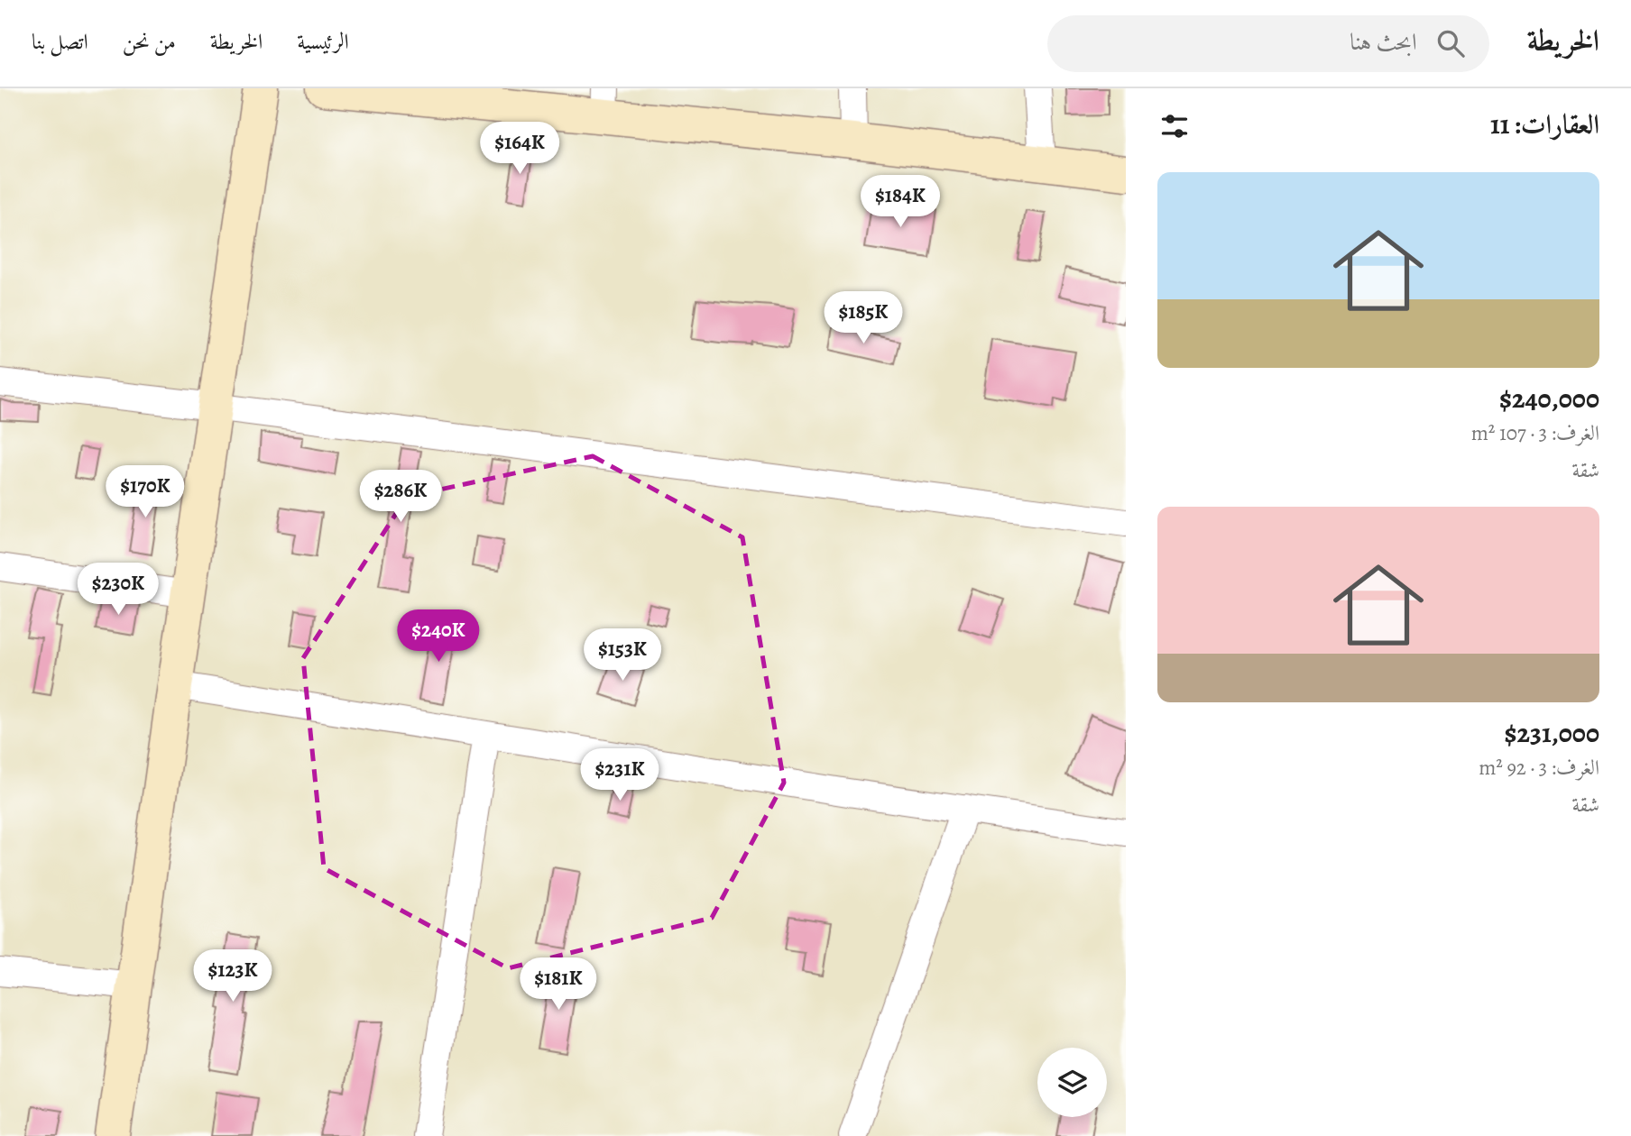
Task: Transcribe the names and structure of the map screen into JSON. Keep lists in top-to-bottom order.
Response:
{
  "page": {
    "header": "الخريطة",
    "search": "ابحث هنا",
    "nav": [
      "الرئيسية",
      "الخريطة",
      "من نحن",
      "اتصل بنا"
    ],
    "heading": "العقارات: 11",
    "price": [
      "$164K",
      "$184K",
      "$185K",
      "$170K",
      "$286K",
      "$230K",
      "$240K",
      "$153K",
      "$231K",
      "$123K",
      "$181K"
    ],
    "list": [
      {
        "name": "$240,000",
        "note": "الغرف: 3 · 107 m² · شقة"
      },
      {
        "name": "$231,000",
        "note": "الغرف: 3 · 92 m² · شقة"
      }
    ]
  }
}
